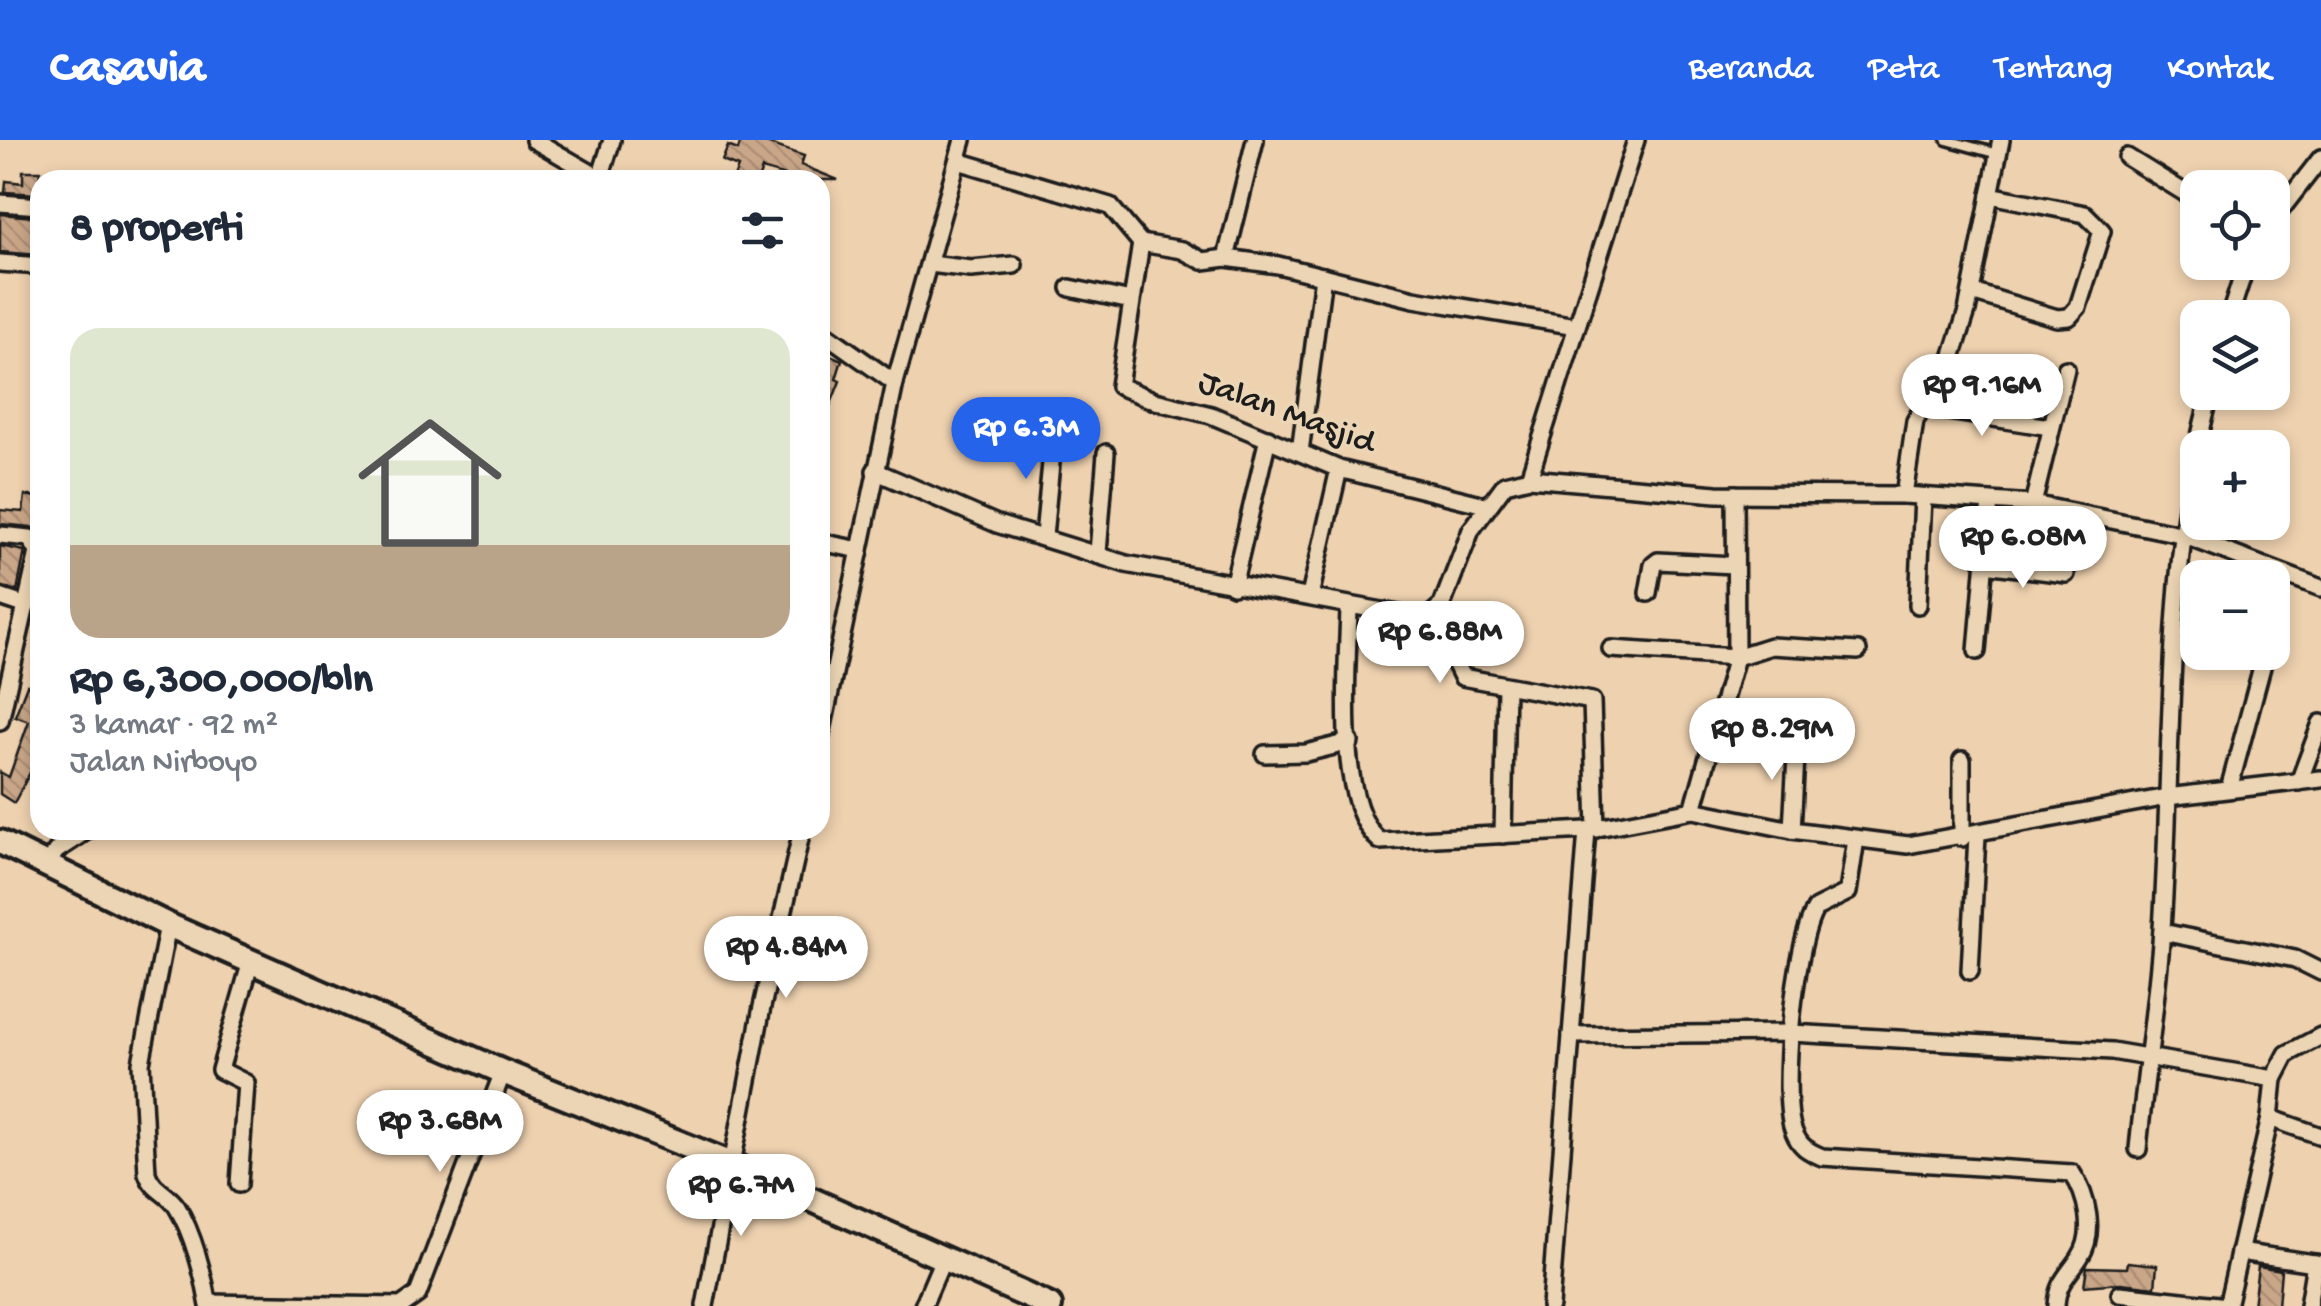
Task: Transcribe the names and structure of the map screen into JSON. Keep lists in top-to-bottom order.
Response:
{
  "streets": {
    "street": ["Jalan Masjid"]
  },
  "page": {
    "header": "Casavia",
    "nav": [
      "Beranda",
      "Peta",
      "Tentang",
      "Kontak"
    ],
    "map_buttons": ["+", "−"],
    "heading": "8 properti",
    "list": [
      {
        "name": "Rp 6,300,000/bln",
        "note": "3 kamar · 92 m² · Jalan Nirboyo"
      }
    ],
    "price": [
      "Rp 9.16M",
      "Rp 6.3M",
      "Rp 6.08M",
      "Rp 6.88M",
      "Rp 8.29M",
      "Rp 4.84M",
      "Rp 3.68M",
      "Rp 6.7M"
    ]
  }
}
